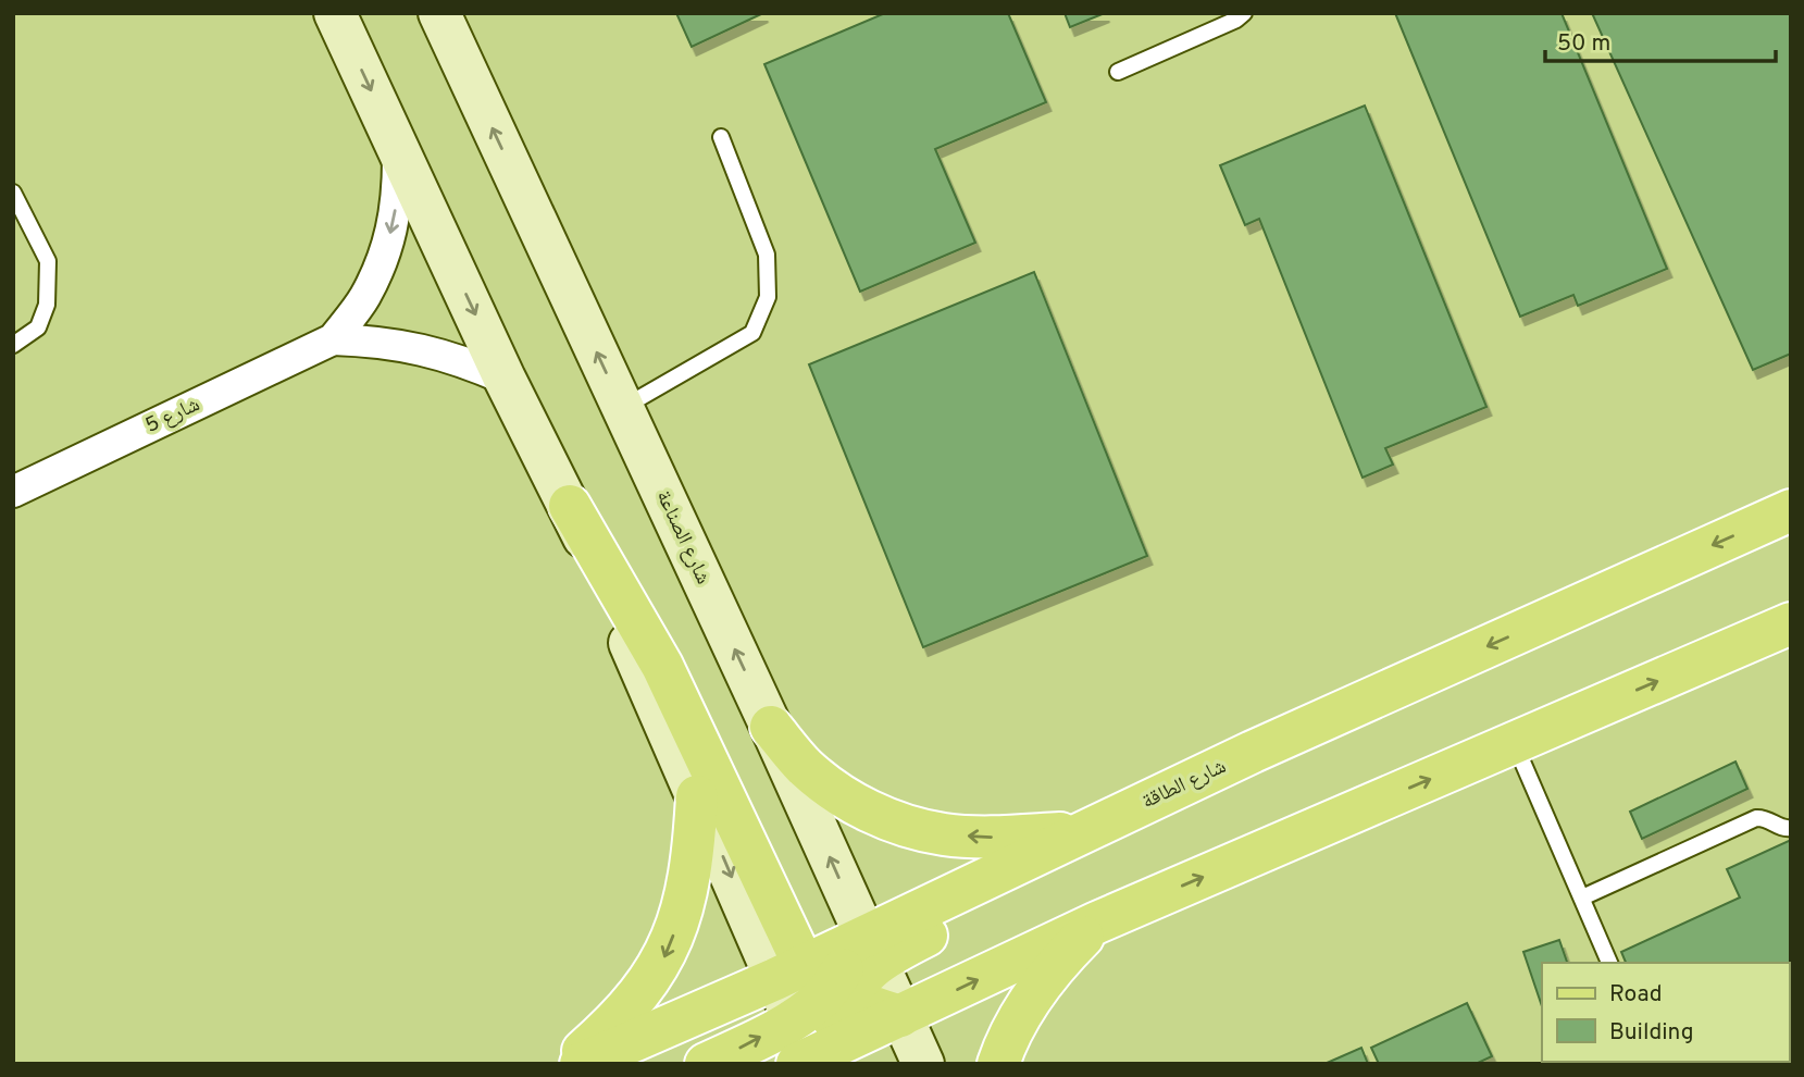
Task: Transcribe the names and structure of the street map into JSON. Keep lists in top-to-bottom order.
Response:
{
  "streets": {
    "main road": ["شارع الطاقة"],
    "street": ["شارع 5", "شارع الصناعة"]
  },
  "crossings": [
    ["شارع الصناعة", "شارع الطاقة"]
  ],
  "legend": ["Road", "Building"],
  "scale_bar": "50 m"
}
